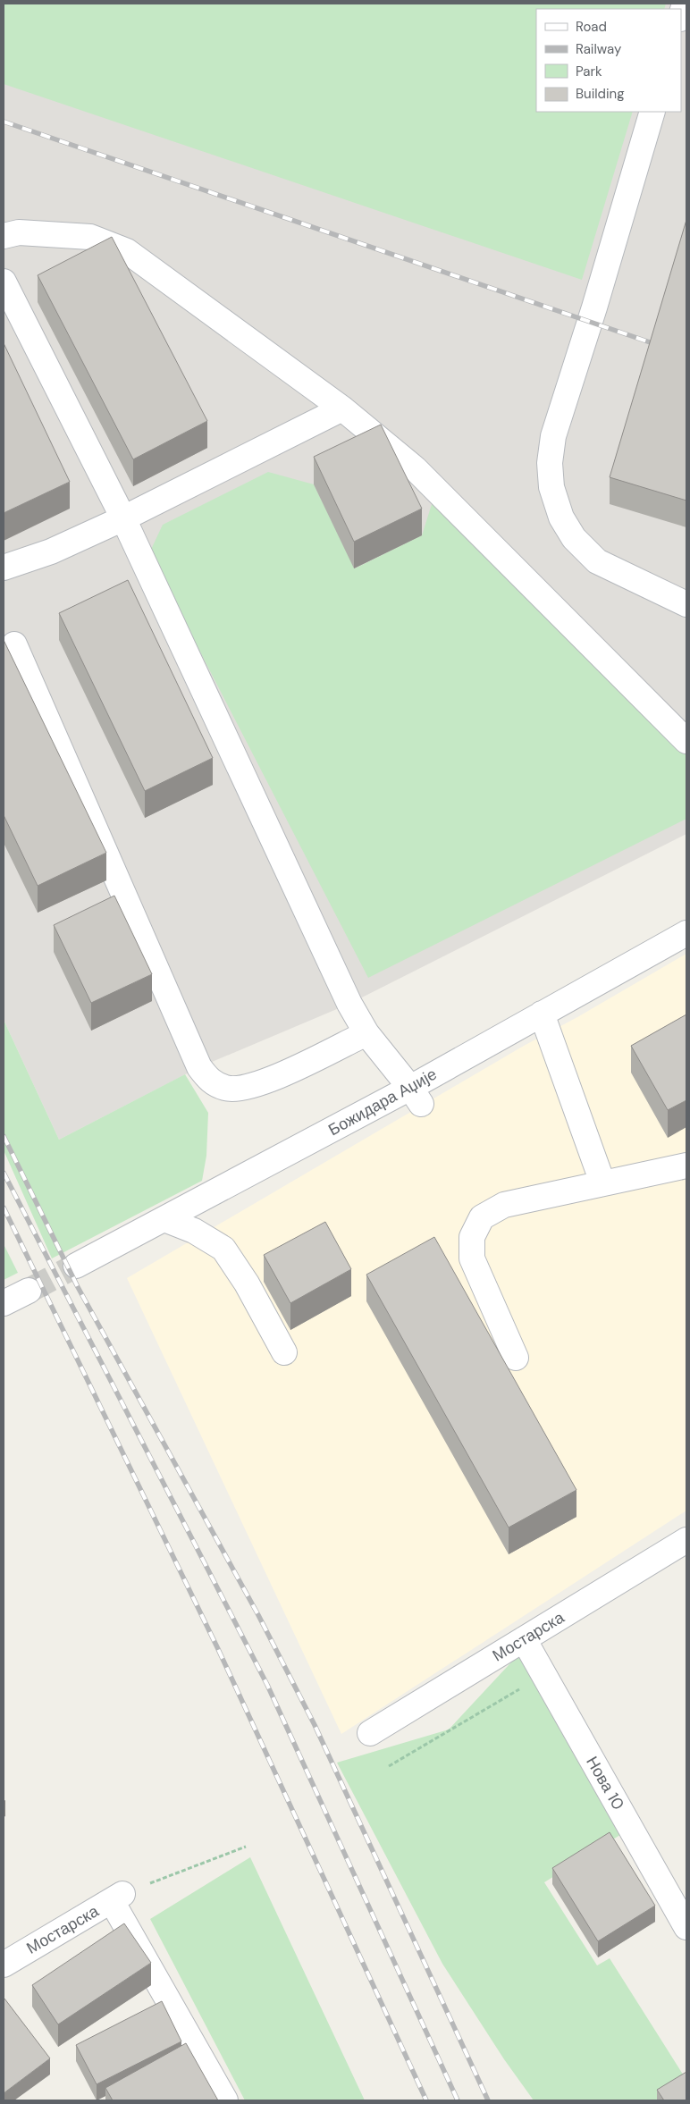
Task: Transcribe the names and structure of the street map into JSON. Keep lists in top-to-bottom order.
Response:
{
  "streets": {
    "street": ["Божидара Аџије", "Мостарска", "Нова 10"]
  },
  "crossings": [
    ["Мостарска", "Нова 10"]
  ],
  "legend": [
    "Road",
    "Railway",
    "Park",
    "Building"
  ]
}
